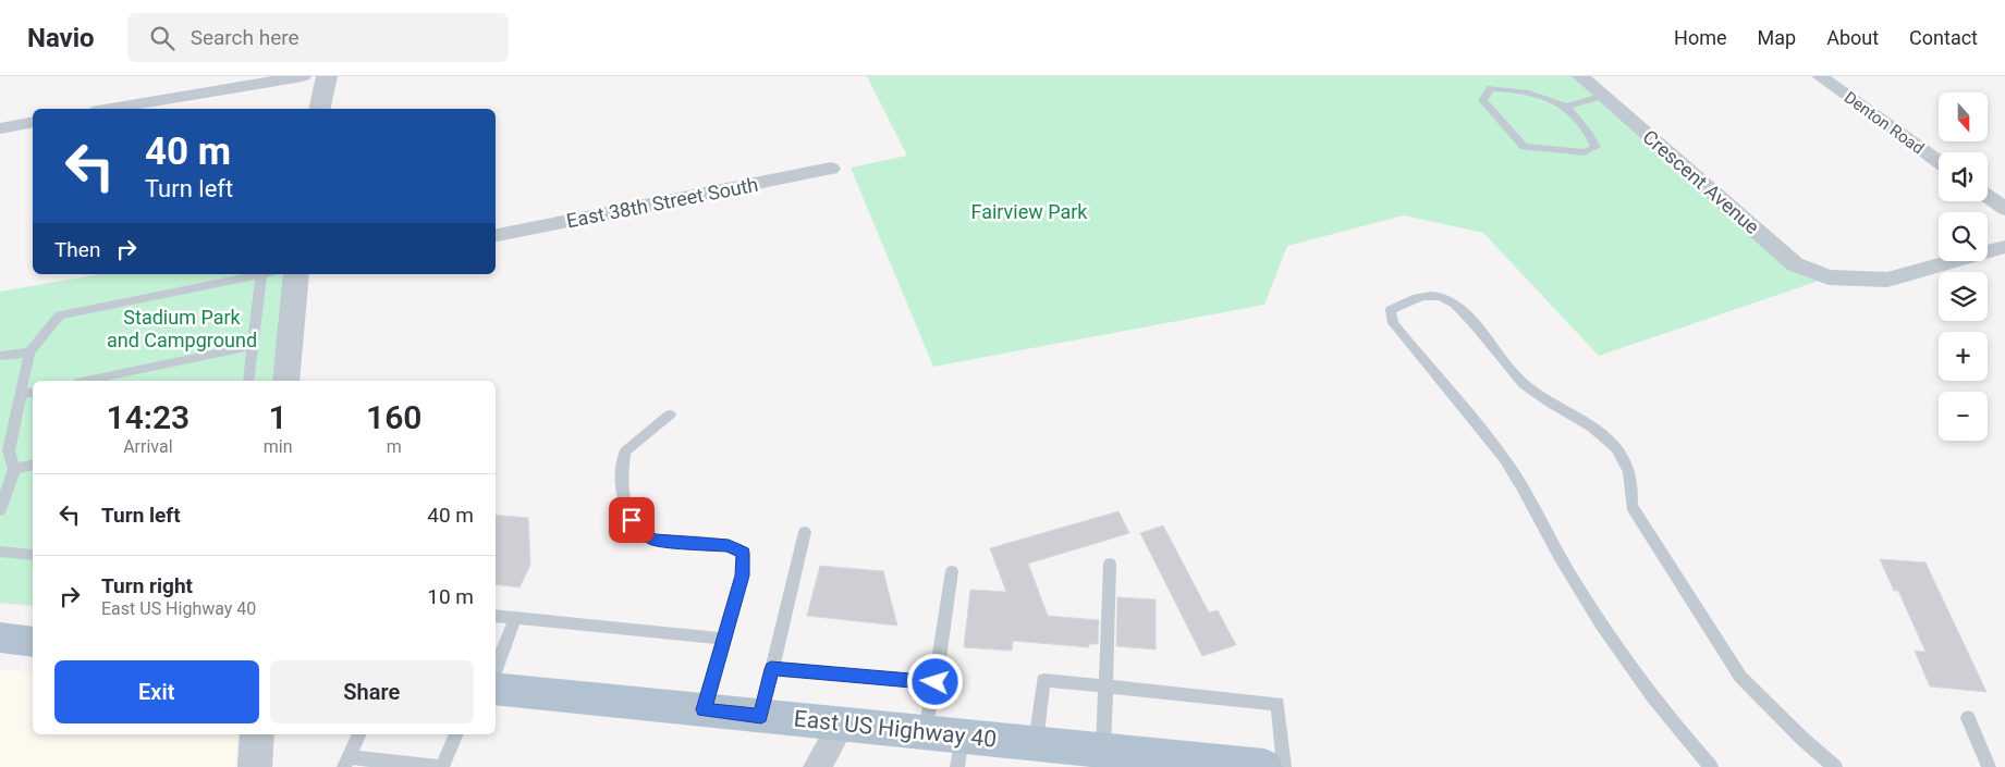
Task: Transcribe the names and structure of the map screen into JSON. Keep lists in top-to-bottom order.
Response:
{
  "streets": {
    "main road": ["East US Highway 40"],
    "street": ["Denton Road", "Crescent Avenue", "East 38th Street South"]
  },
  "parks": ["Fairview Park", "Stadium Park and Campground"],
  "north": "bottom",
  "page": {
    "header": "Navio",
    "search": "Search here",
    "nav": [
      "Home",
      "Map",
      "About",
      "Contact"
    ],
    "map_buttons": ["+", "−"],
    "turn": ["40 m", "Turn left"],
    "then": "Then",
    "eta": [
      "14:23",
      "Arrival",
      "1",
      "min",
      "160",
      "m"
    ],
    "list": [
      {
        "name": "Turn left",
        "value": "40 m"
      },
      {
        "name": "Turn right",
        "note": "East US Highway 40",
        "value": "10 m"
      }
    ],
    "buttons": ["Exit", "Share"]
  }
}
